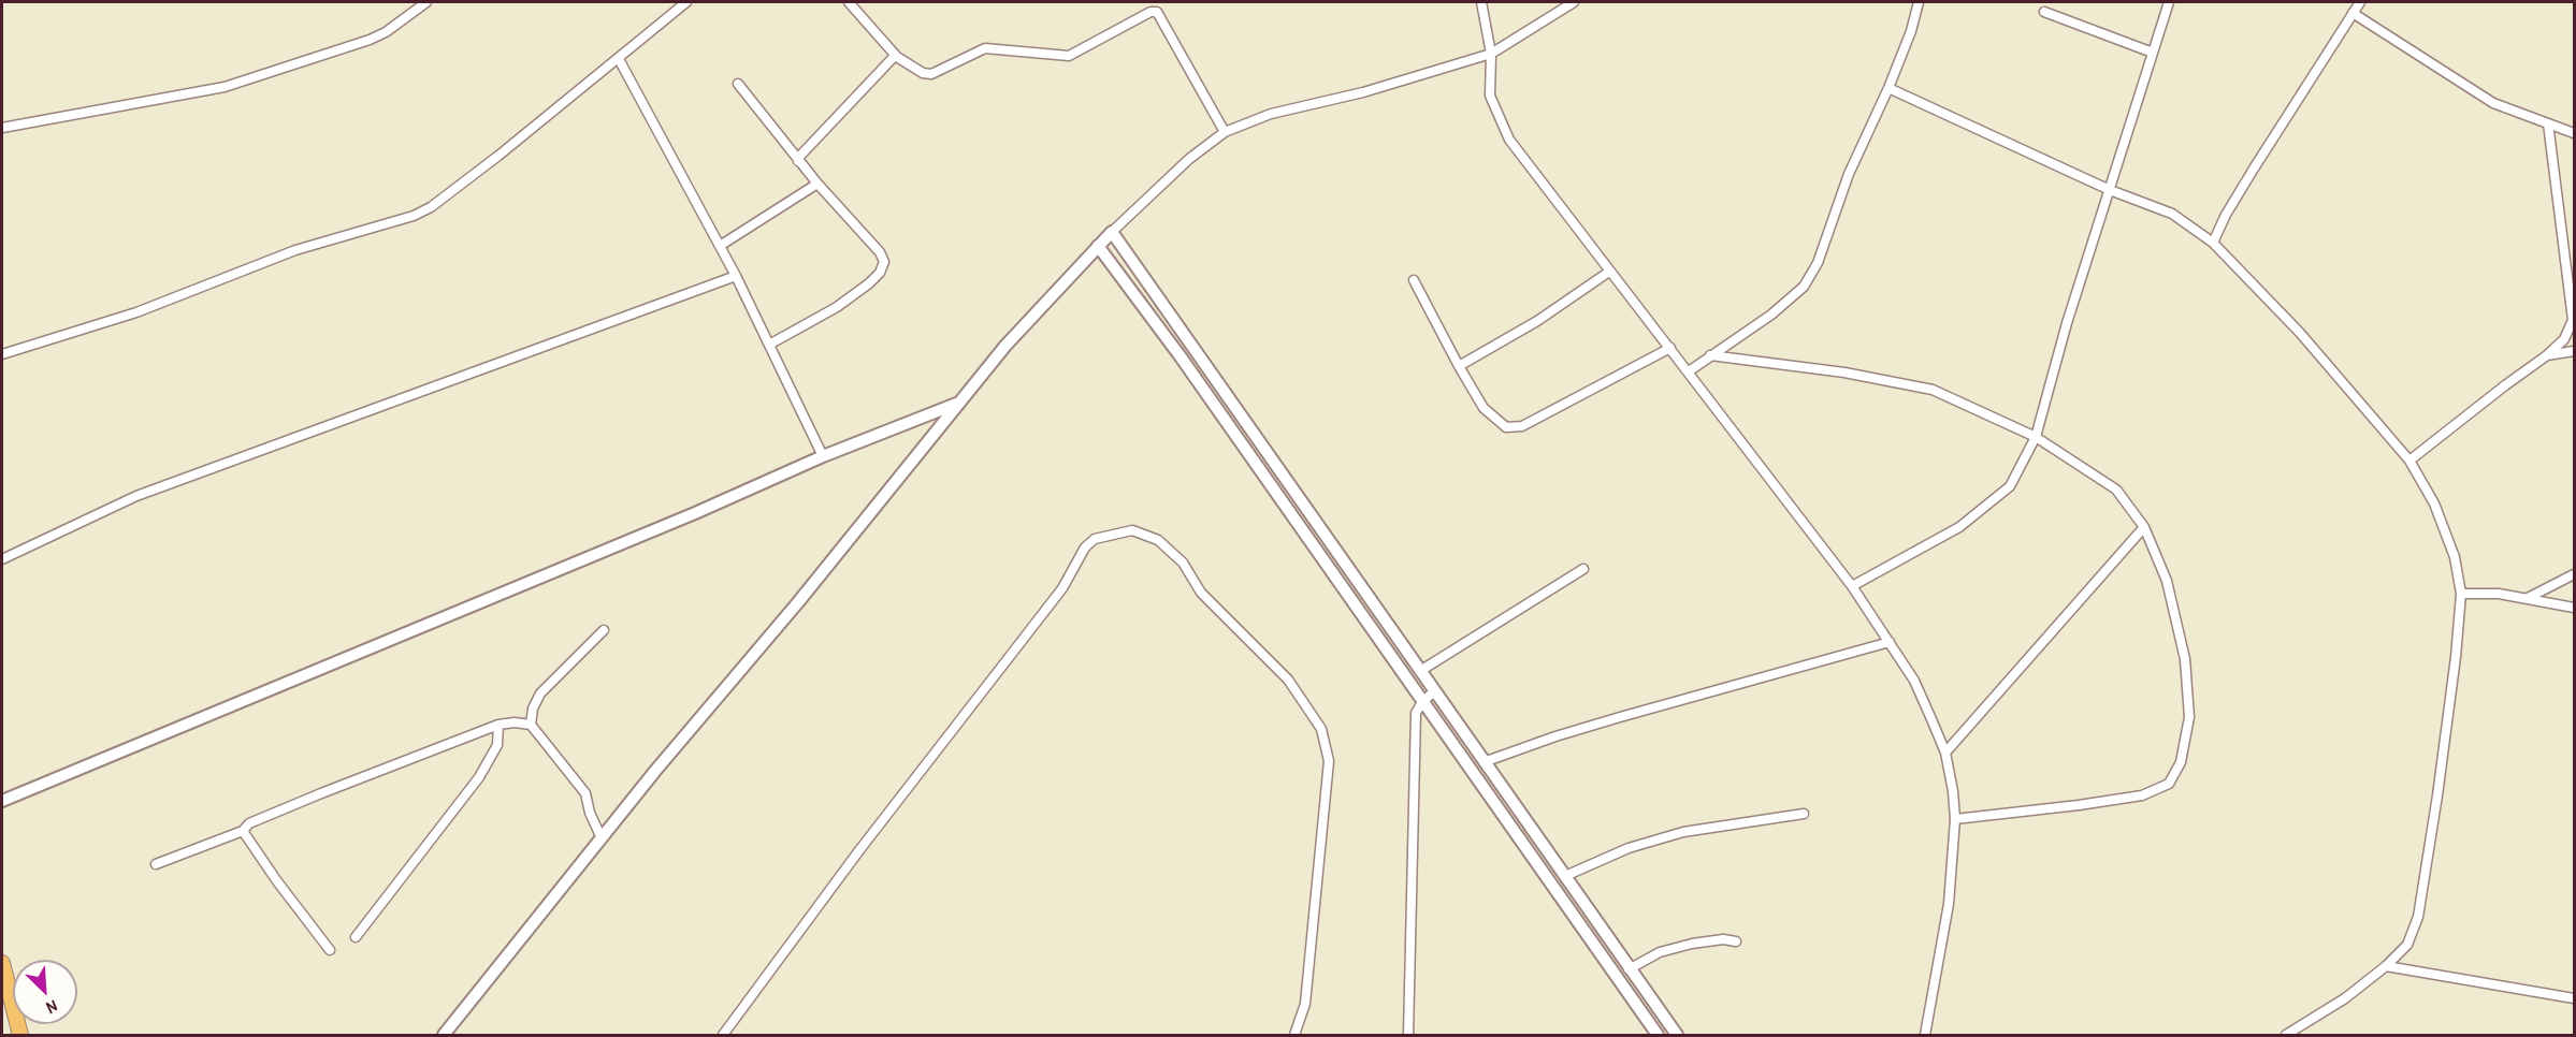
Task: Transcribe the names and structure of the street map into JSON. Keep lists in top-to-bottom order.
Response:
{
  "north": "bottom right"
}
